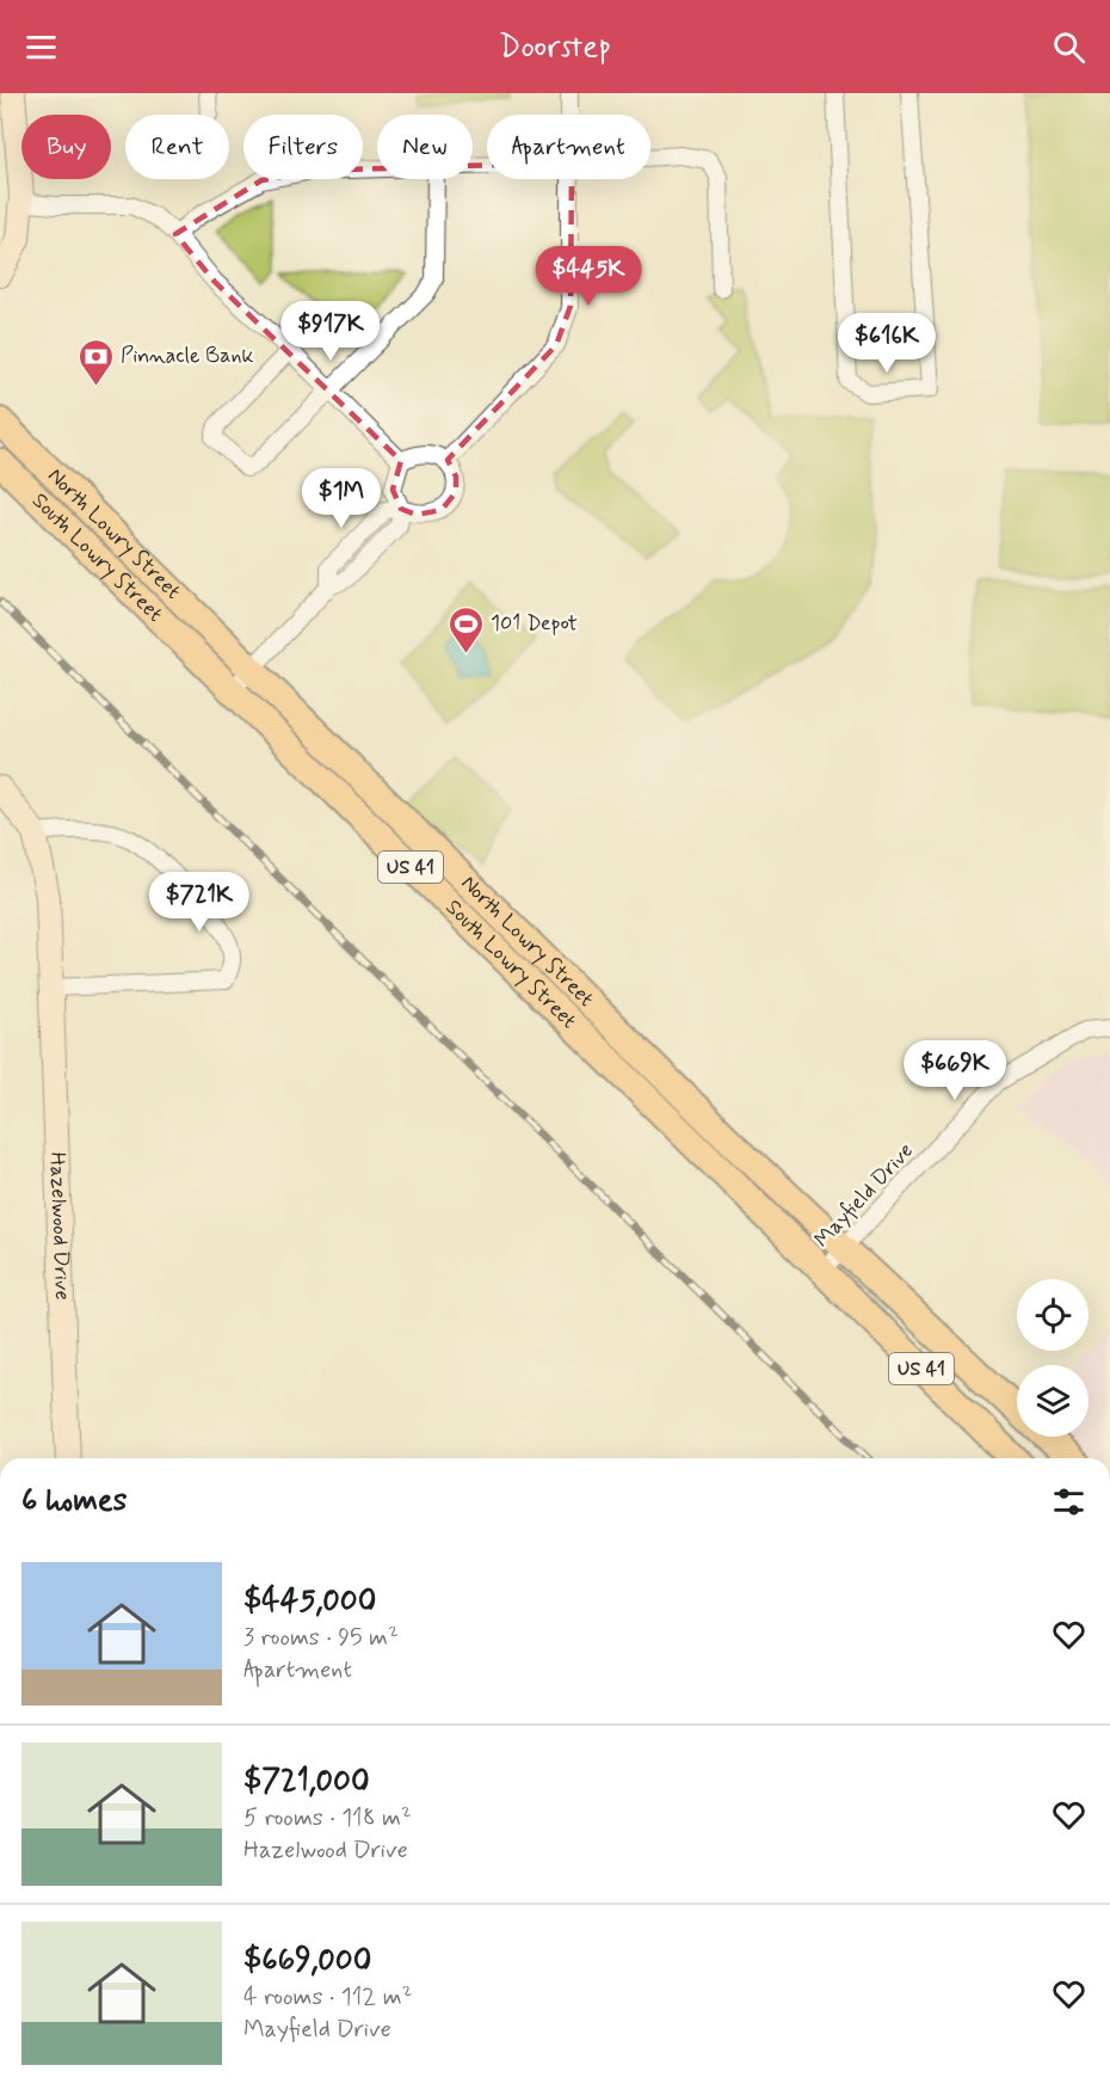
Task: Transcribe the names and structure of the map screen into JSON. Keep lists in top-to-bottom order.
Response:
{
  "streets": {
    "main road": ["North Lowry Street", "South Lowry Street", "US 41"],
    "street": ["Mayfield Drive", "Hazelwood Drive"]
  },
  "crossings": [
    ["North Lowry Street", "Mayfield Drive"],
    ["South Lowry Street", "Mayfield Drive"]
  ],
  "places": {
    "bank": ["Pinnacle Bank"],
    "sports": ["101 Depot"]
  },
  "page": {
    "header": "Doorstep",
    "chip": [
      "Buy",
      "Rent",
      "Filters",
      "New",
      "Apartment"
    ],
    "price": [
      "$445K",
      "$917K",
      "$616K",
      "$1M",
      "$721K",
      "$669K"
    ],
    "heading": "6 homes",
    "list": [
      {
        "name": "$445,000",
        "note": "3 rooms · 95 m² · Apartment"
      },
      {
        "name": "$721,000",
        "note": "5 rooms · 118 m² · Hazelwood Drive"
      },
      {
        "name": "$669,000",
        "note": "4 rooms · 112 m² · Mayfield Drive"
      }
    ]
  }
}
